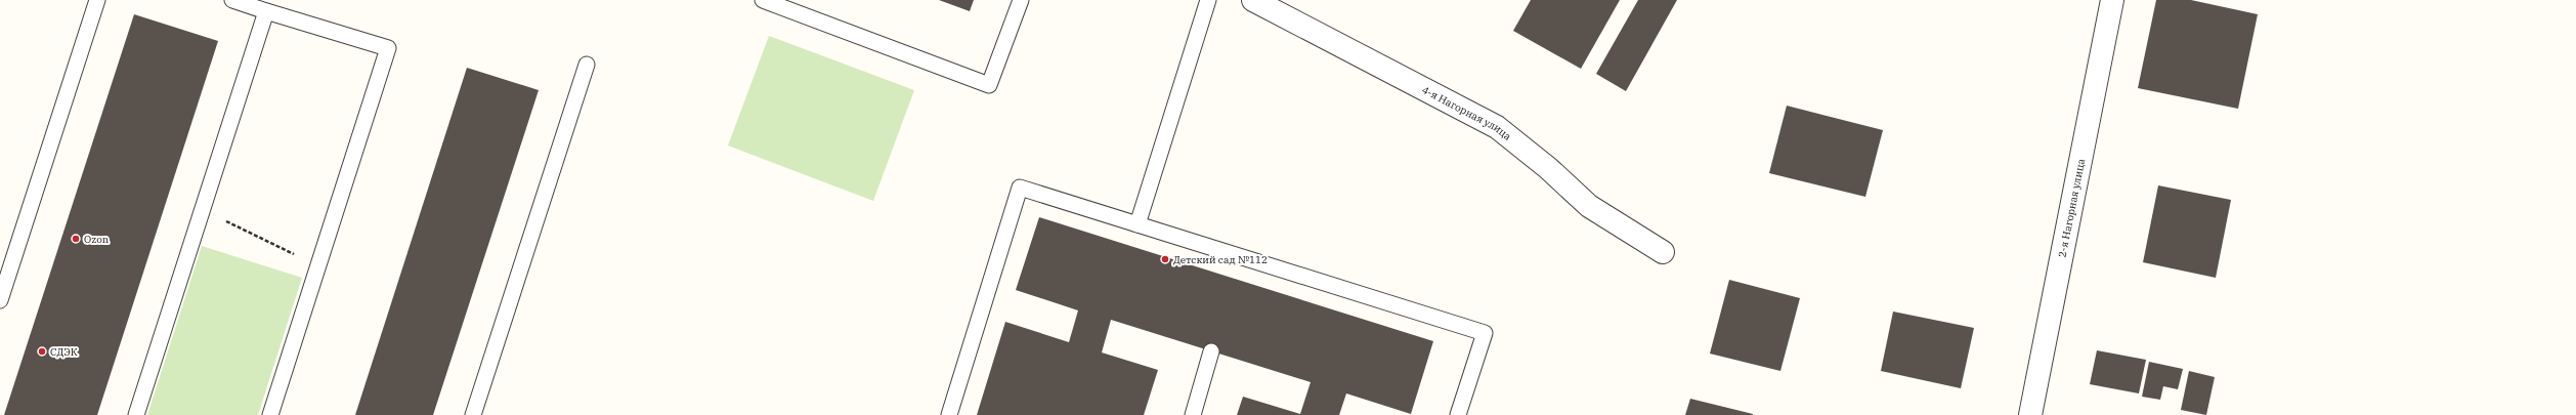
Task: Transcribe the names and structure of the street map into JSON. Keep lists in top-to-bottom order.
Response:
{
  "streets": {
    "street": ["4-я Нагорная улица", "2-я Нагорная улица"]
  },
  "places": ["Ozon", "Детский сад №112", "СДЭК"]
}
